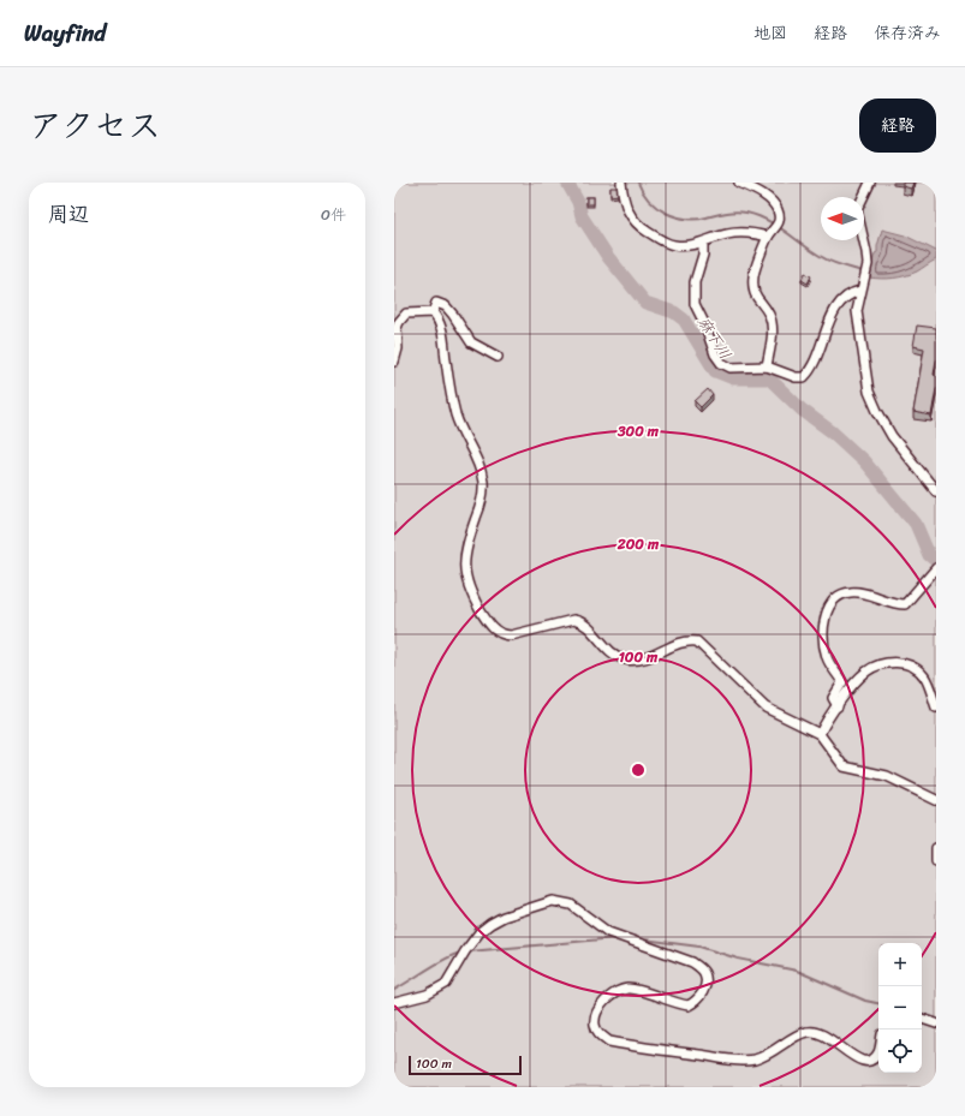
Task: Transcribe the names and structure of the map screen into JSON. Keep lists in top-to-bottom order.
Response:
{
  "water": ["麻下川"],
  "scale_bar": "100 m",
  "north": "left",
  "page": {
    "header": "Wayfind",
    "nav": ["地図", "経路", "保存済み"],
    "title": "アクセス",
    "buttons": "経路",
    "heading": ["周辺", "0件"],
    "map_buttons": ["+", "−"],
    "scale": "100 m"
  },
  "rings": ["300 m", "200 m", "100 m"]
}
